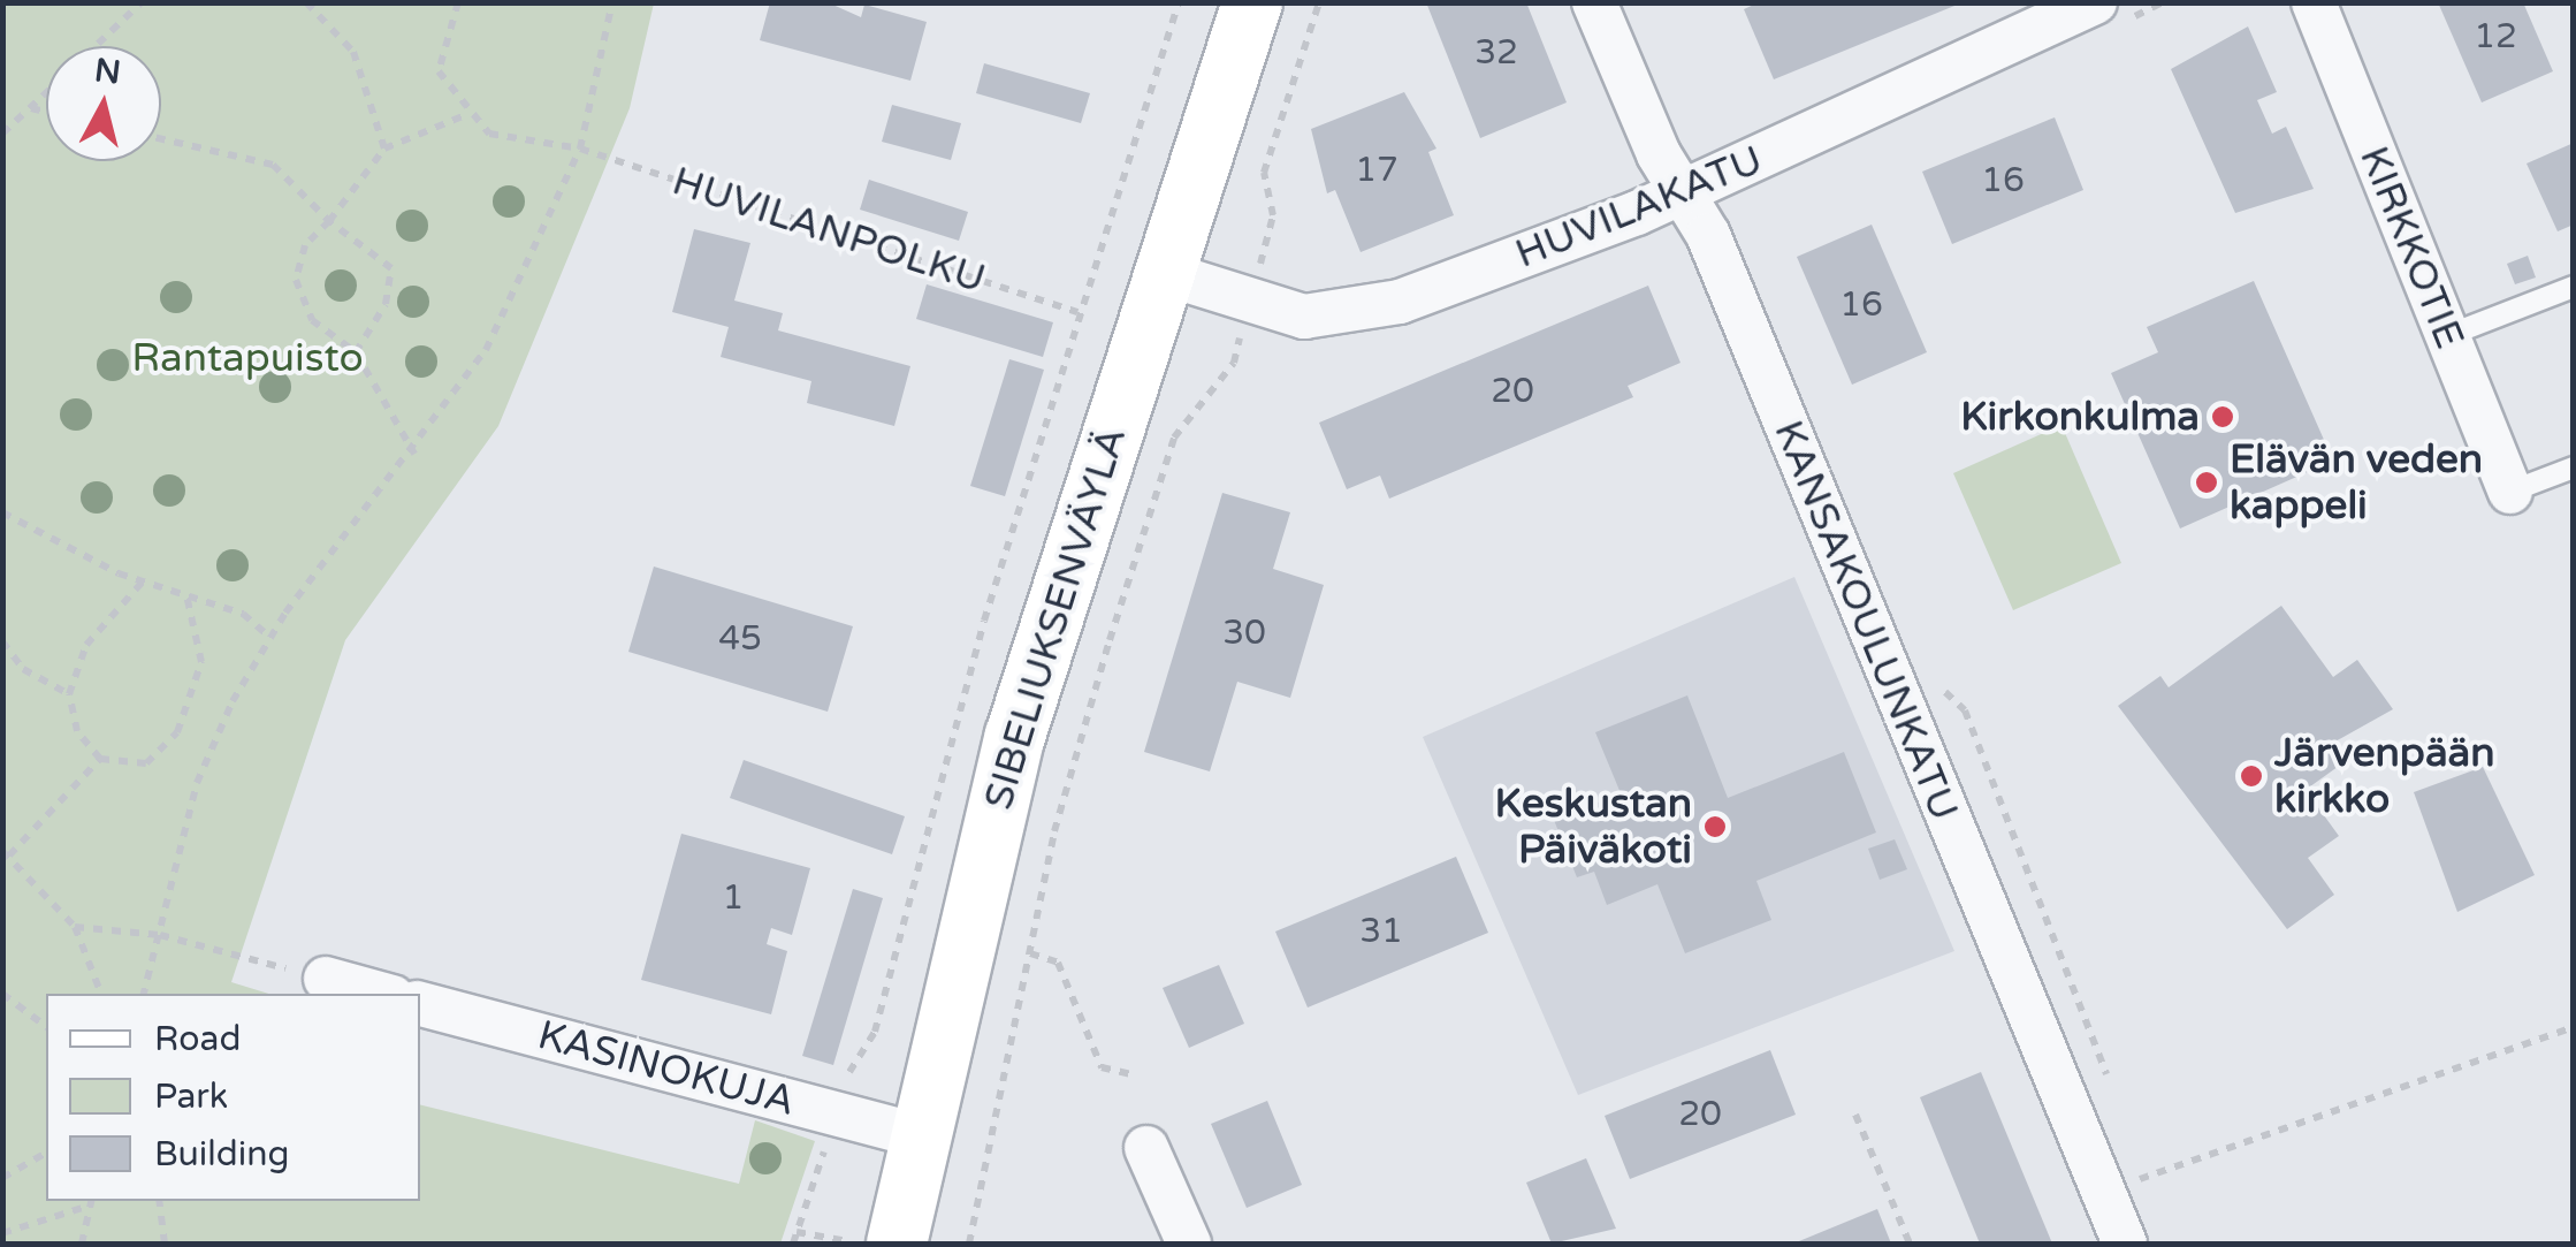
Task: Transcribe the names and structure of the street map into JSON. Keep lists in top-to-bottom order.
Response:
{
  "streets": {
    "main road": ["SIBELIUKSENVÄYLÄ"],
    "street": [
      "HUVILAKATU",
      "KIRKKOTIE",
      "KANSAKOULUNKATU",
      "KASINOKUJA"
    ],
    "path": ["HUVILANPOLKU"]
  },
  "crossings": [
    ["HUVILAKATU", "SIBELIUKSENVÄYLÄ"],
    ["HUVILAKATU", "KANSAKOULUNKATU"],
    ["SIBELIUKSENVÄYLÄ", "KASINOKUJA"]
  ],
  "parks": ["Rantapuisto"],
  "places": [
    "Kirkonkulma",
    "Elävän veden kappeli",
    "Järvenpään kirkko",
    "Keskustan Päiväkoti"
  ],
  "house_numbers": [
    "12",
    "32",
    "17",
    "16",
    "16",
    "20",
    "30",
    "45",
    "1",
    "31",
    "20"
  ],
  "legend": ["Road", "Park", "Building"],
  "north": "top"
}
